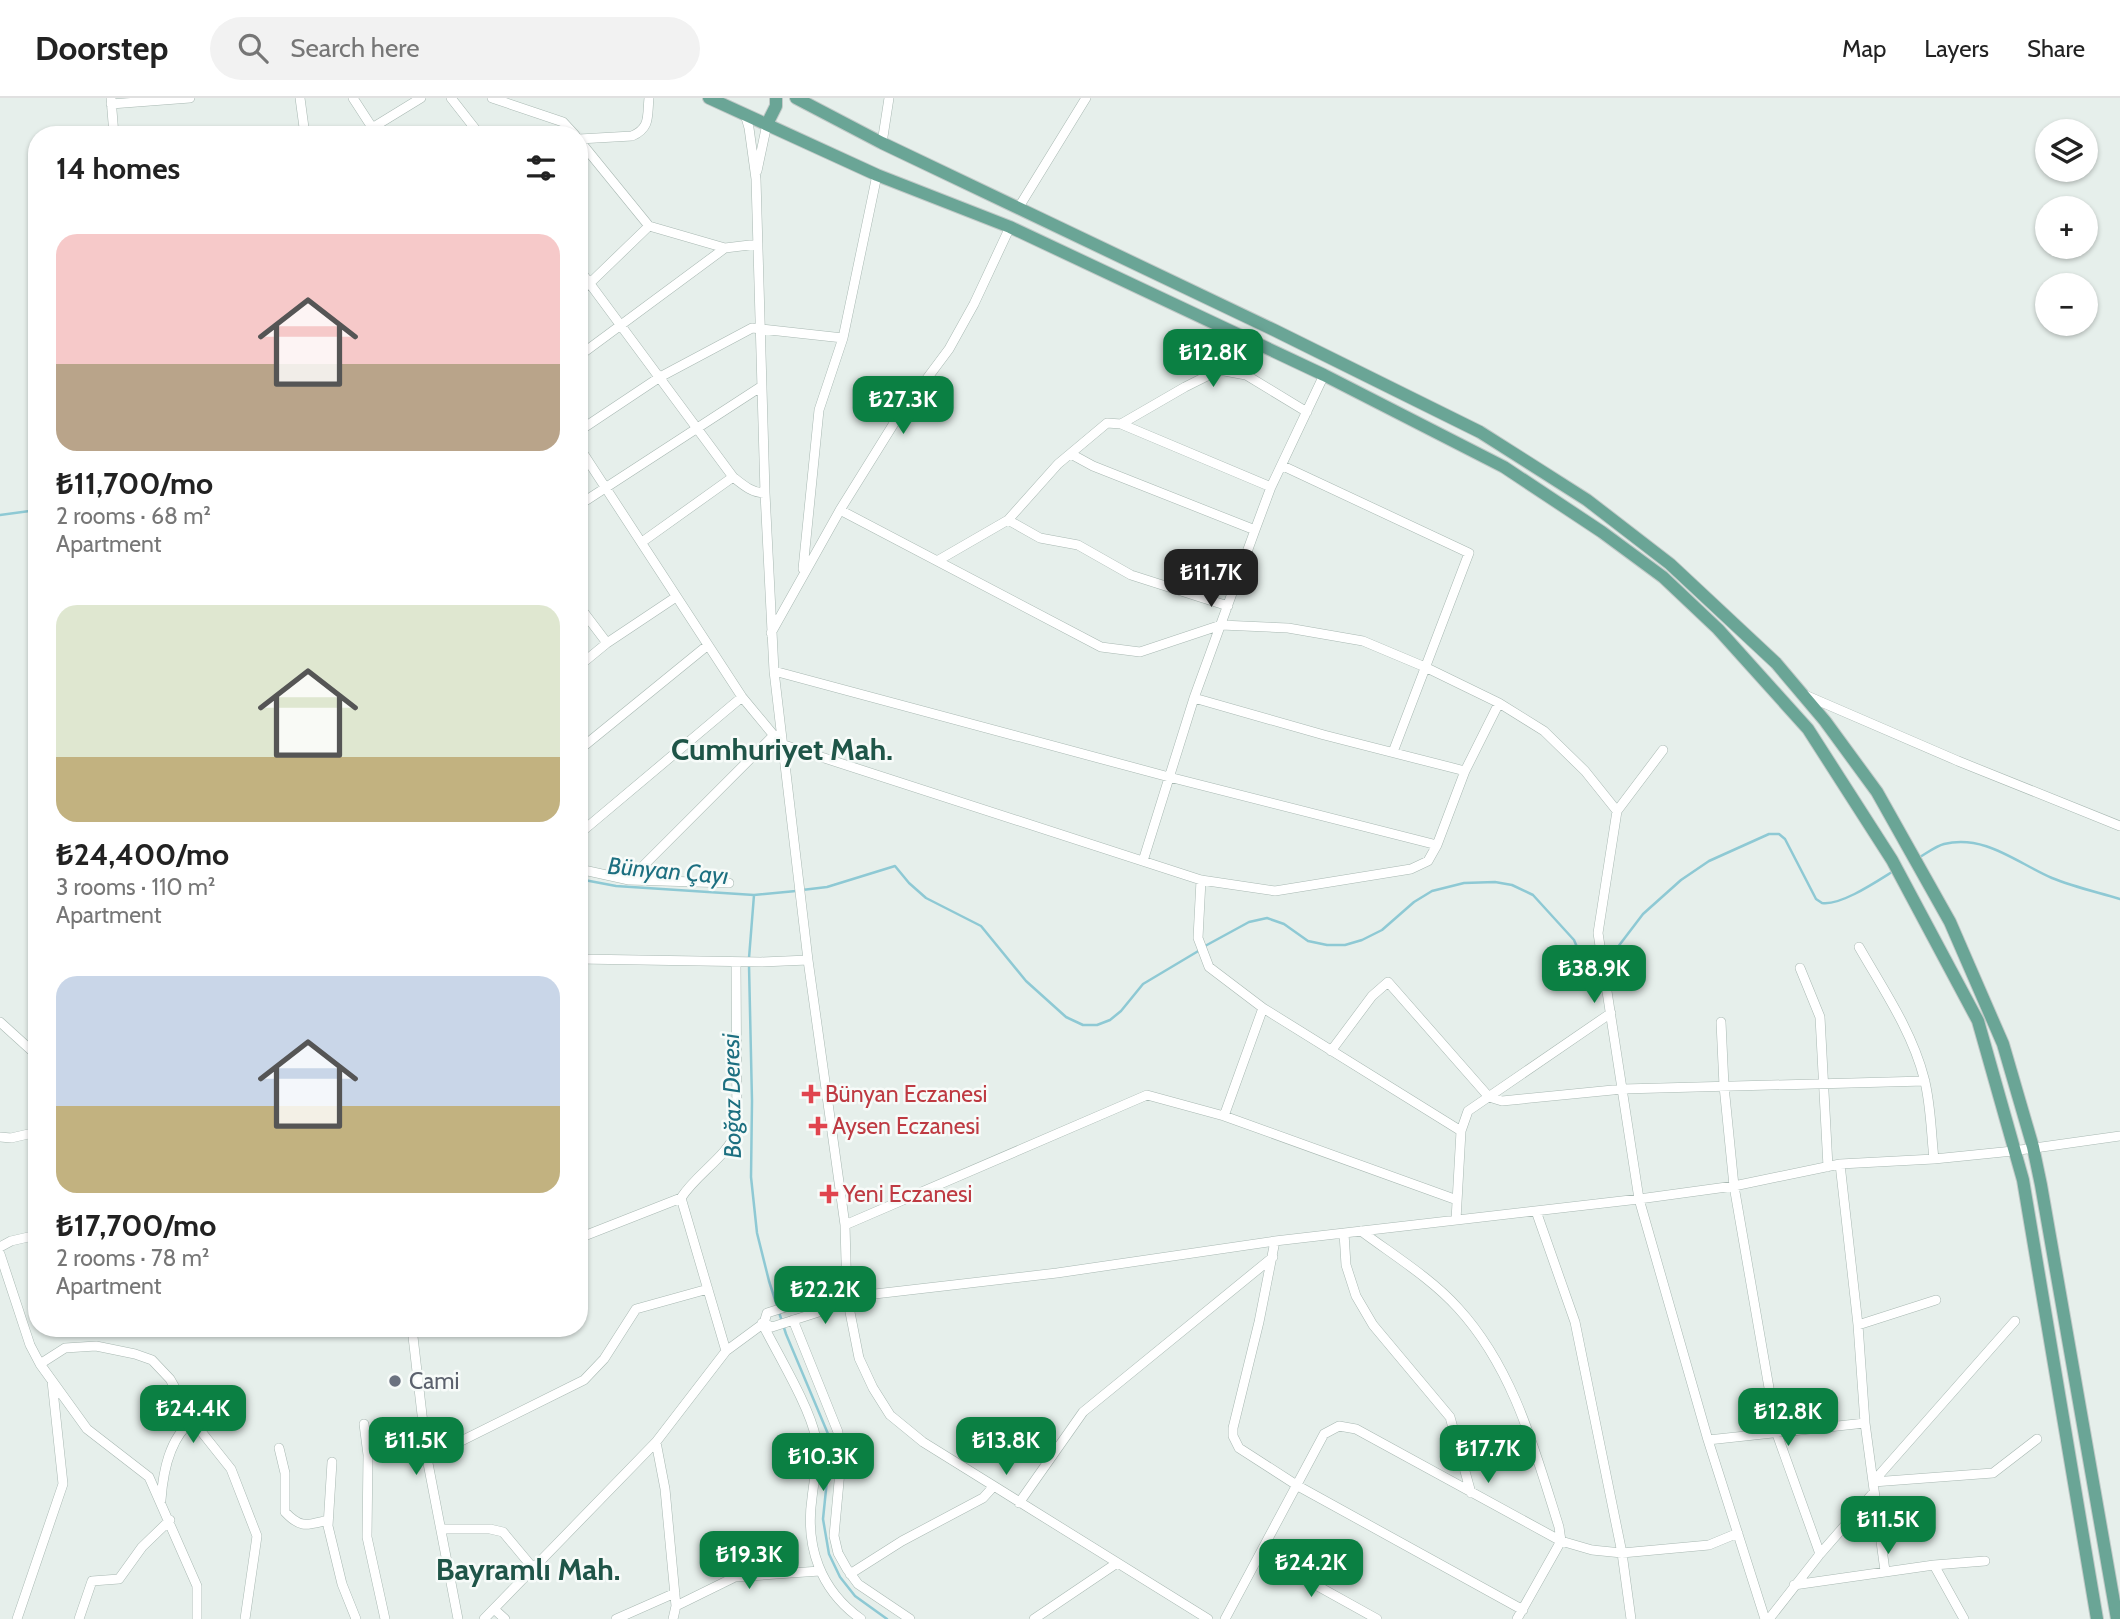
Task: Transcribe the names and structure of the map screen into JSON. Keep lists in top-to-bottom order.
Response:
{
  "districts": ["Cumhuriyet Mah.", "Bayramlı Mah."],
  "water": ["Bünyan Çayı", "Boğaz Deresi"],
  "places": {
    "health": ["Bünyan Eczanesi", "Aysen Eczanesi", "Yeni Eczanesi"],
    "other": ["Cami"]
  },
  "page": {
    "header": "Doorstep",
    "search": "Search here",
    "nav": ["Map", "Layers", "Share"],
    "map_buttons": ["+", "−"],
    "heading": "14 homes",
    "list": [
      {
        "name": "₺11,700/mo",
        "note": "2 rooms · 68 m² · Apartment"
      },
      {
        "name": "₺24,400/mo",
        "note": "3 rooms · 110 m² · Apartment"
      },
      {
        "name": "₺17,700/mo",
        "note": "2 rooms · 78 m² · Apartment"
      }
    ],
    "price": [
      "₺12.8K",
      "₺27.3K",
      "₺11.7K",
      "₺38.9K",
      "₺22.2K",
      "₺24.4K",
      "₺12.8K",
      "₺11.5K",
      "₺13.8K",
      "₺17.7K",
      "₺10.3K",
      "₺11.5K",
      "₺19.3K",
      "₺24.2K"
    ]
  }
}
